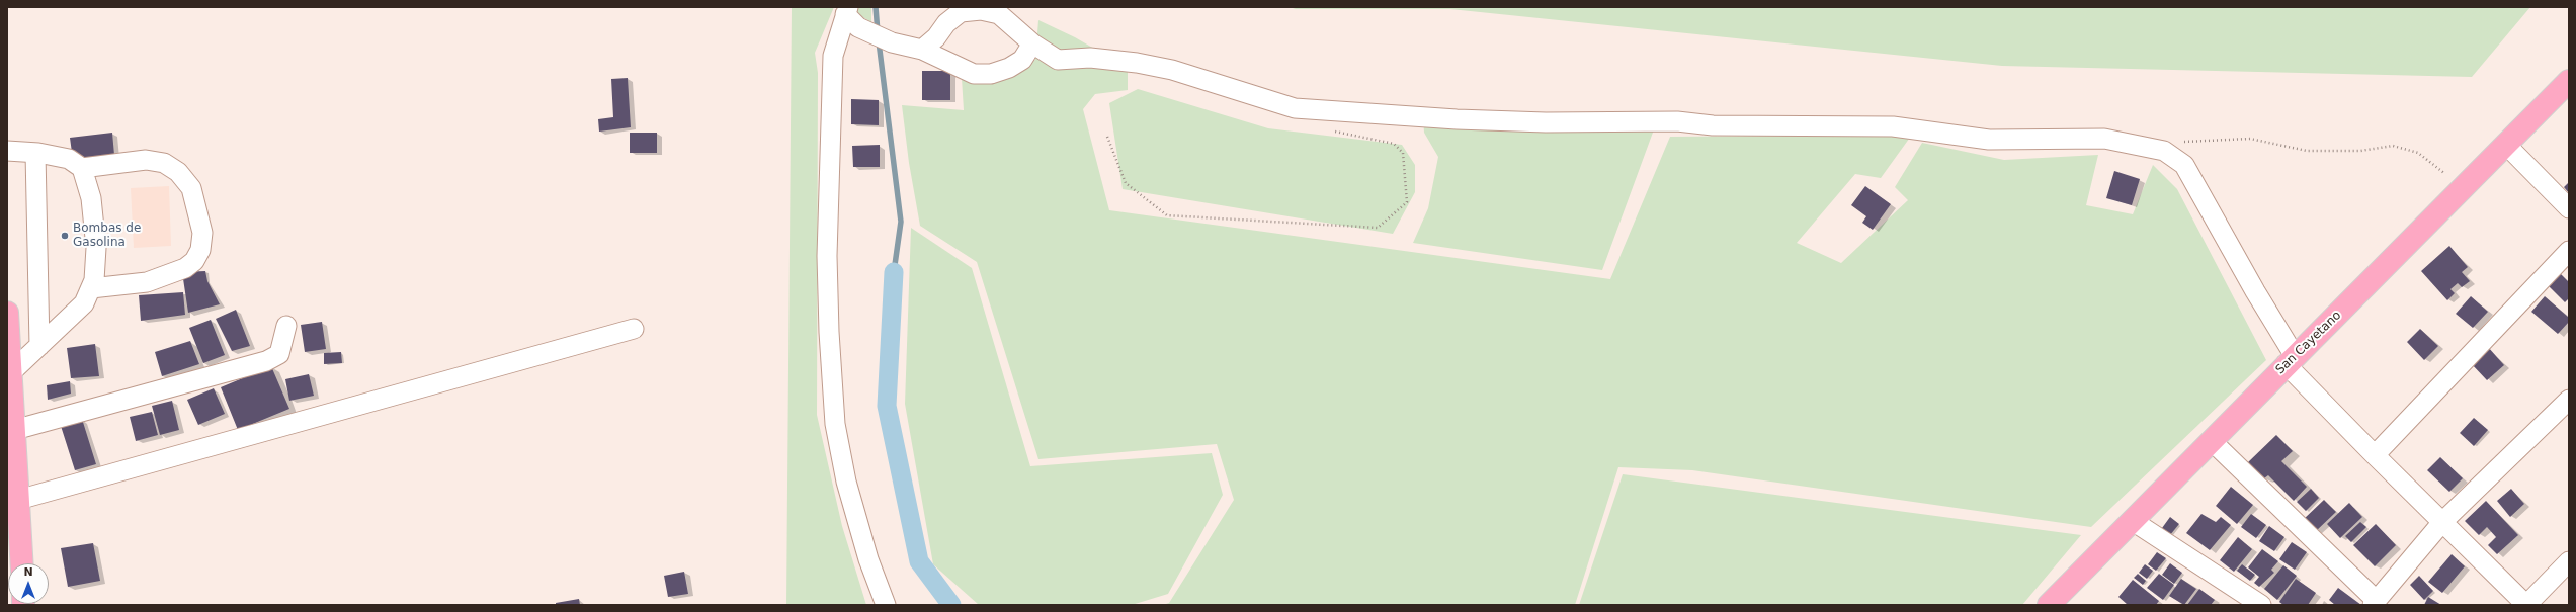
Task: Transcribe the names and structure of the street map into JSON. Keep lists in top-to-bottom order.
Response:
{
  "streets": {
    "main road": ["San Cayetano"]
  },
  "places": ["Bombas de Gasolina"],
  "north": "top"
}
